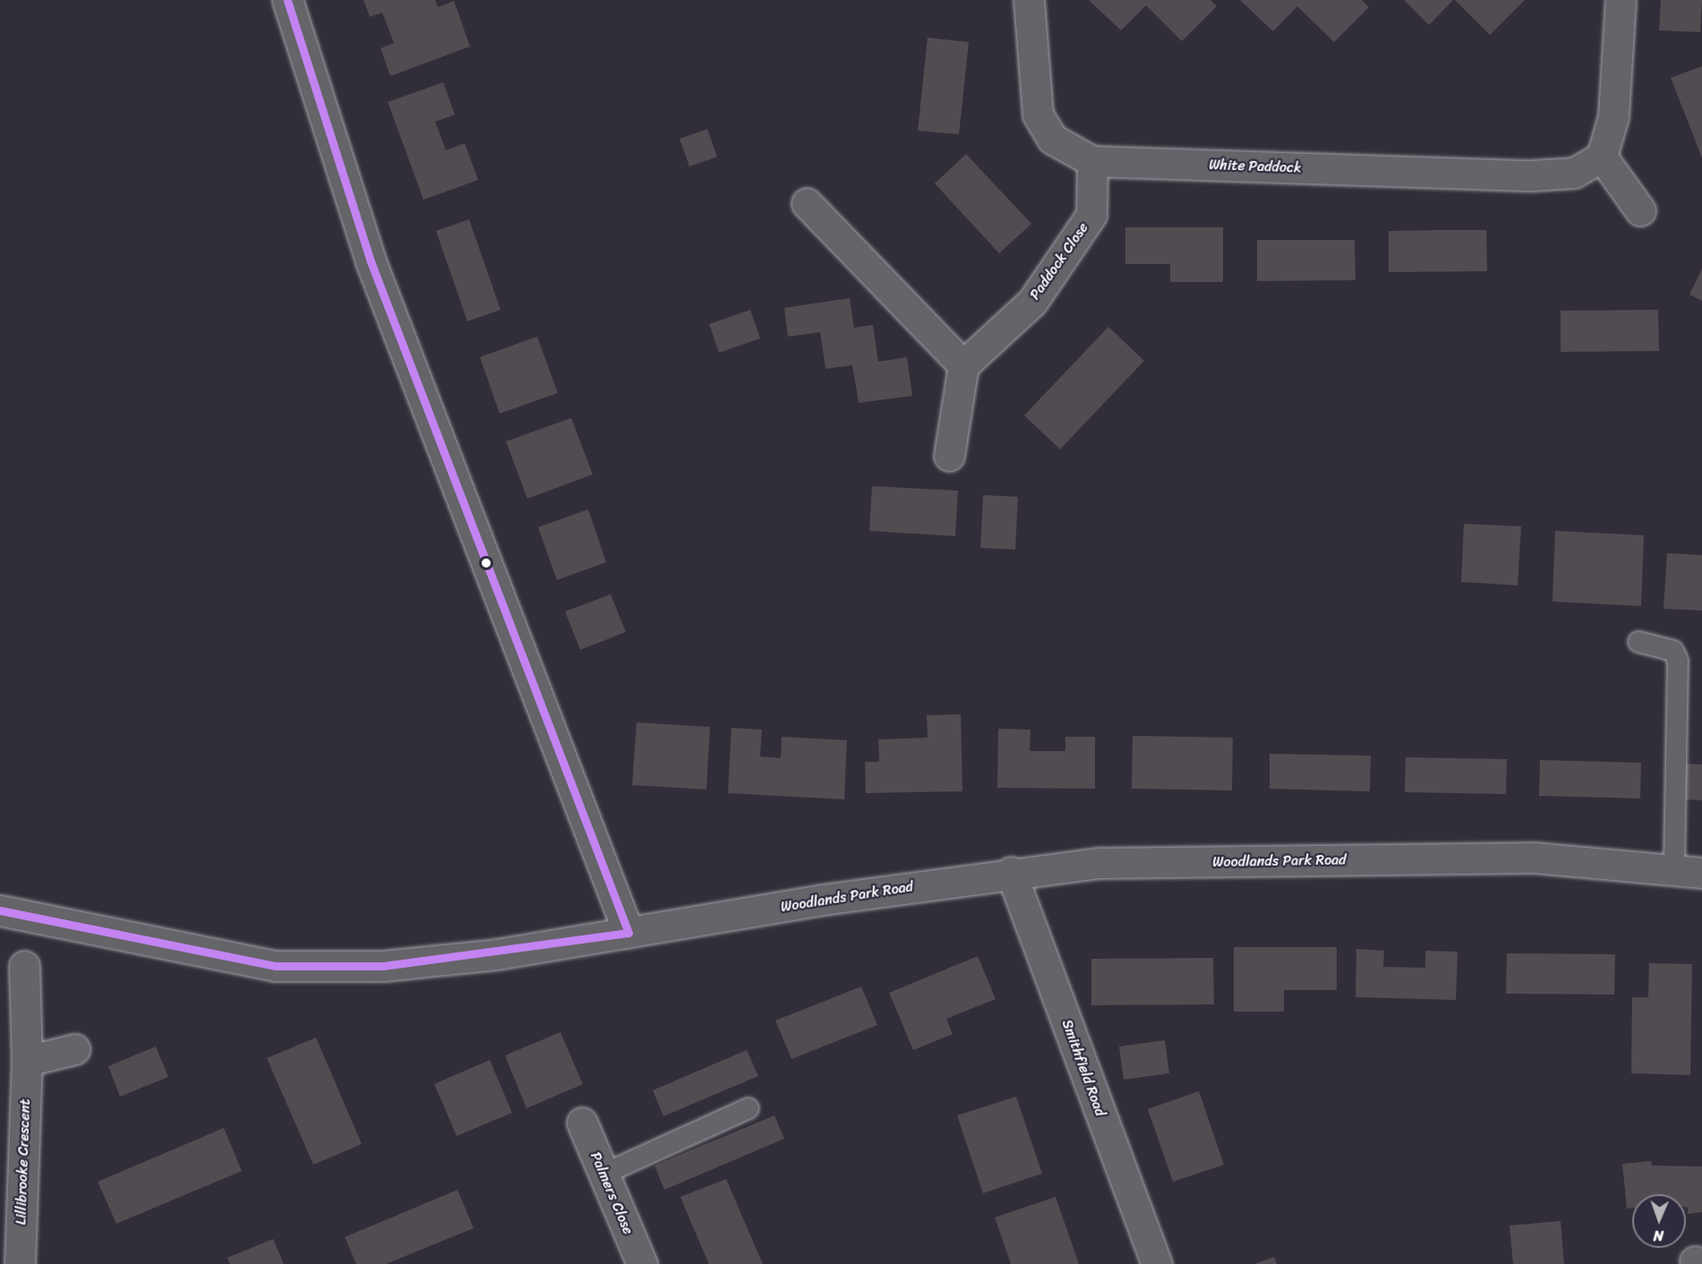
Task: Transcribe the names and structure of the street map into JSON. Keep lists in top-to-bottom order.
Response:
{
  "streets": {
    "street": [
      "White Paddock",
      "Paddock Close",
      "Woodlands Park Road",
      "Smithfield Road",
      "Lillibrooke Crescent",
      "Palmers Close"
    ]
  },
  "crossings": [
    ["White Paddock", "Paddock Close"],
    ["Woodlands Park Road", "Smithfield Road"]
  ],
  "north": "bottom"
}
